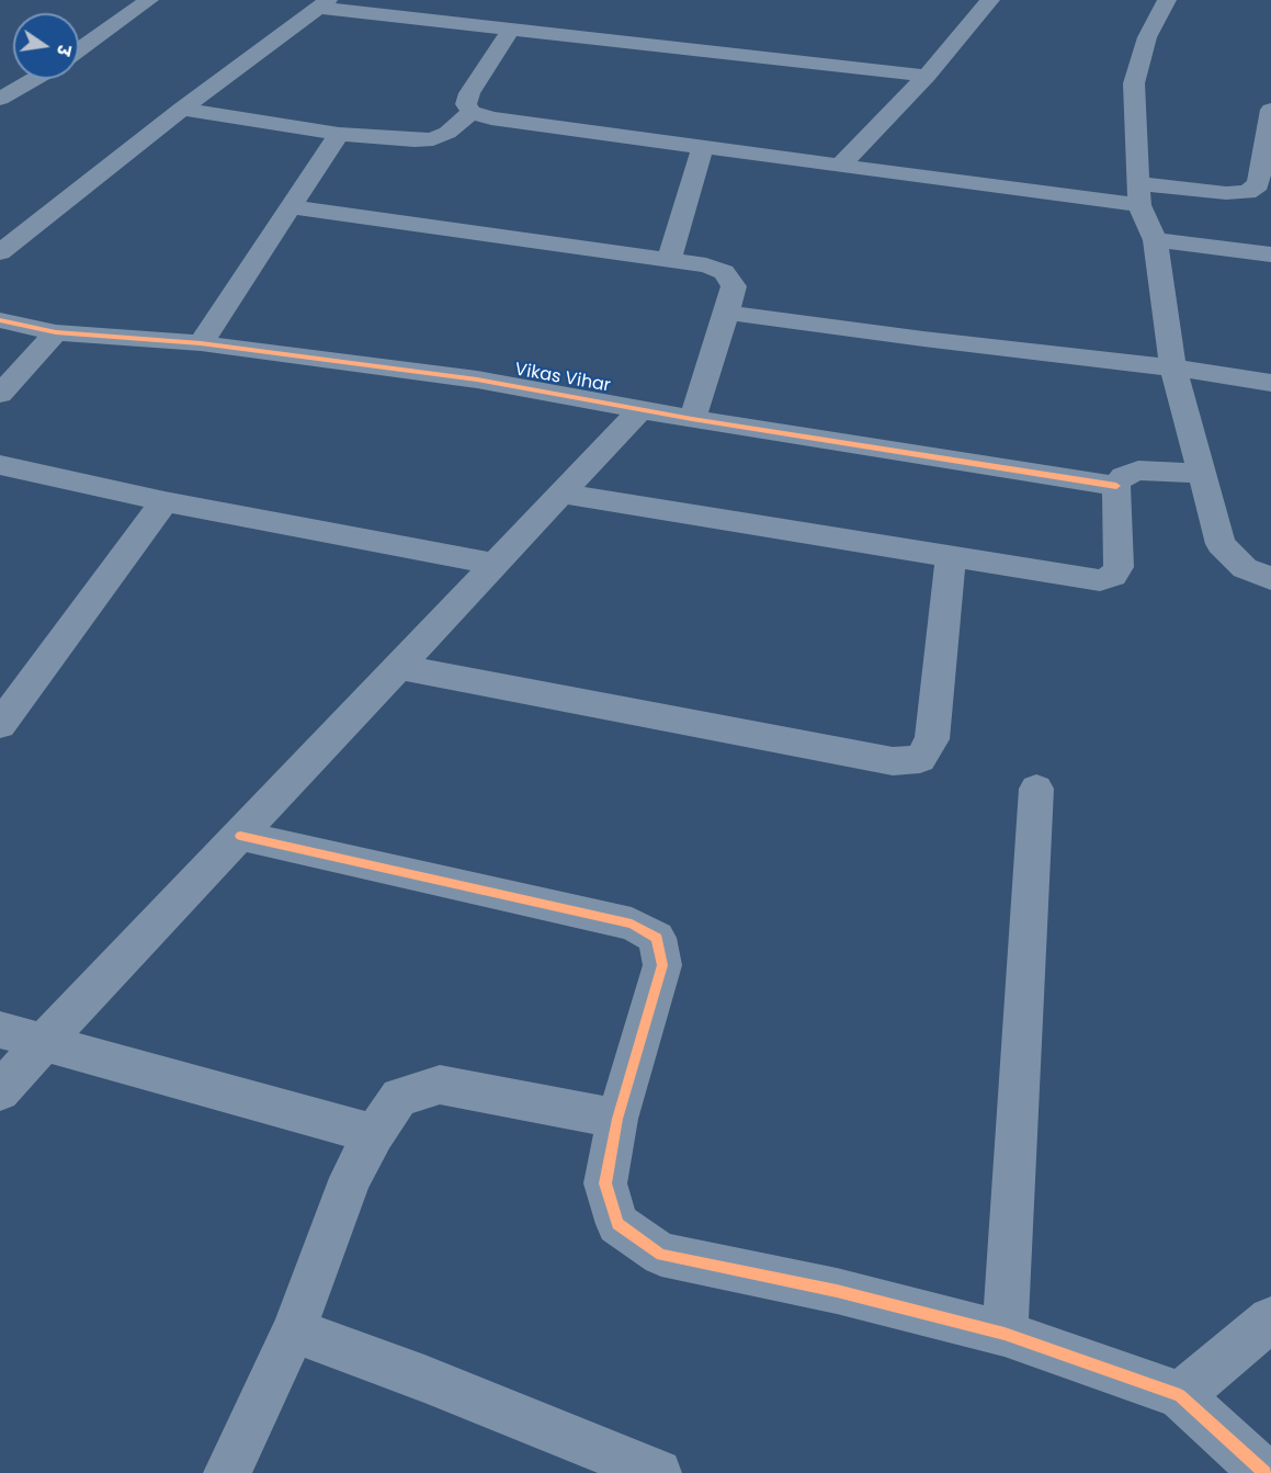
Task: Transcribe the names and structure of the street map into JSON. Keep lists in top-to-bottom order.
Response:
{
  "streets": {
    "street": ["Vikas Vihar"]
  },
  "north": "right"
}
